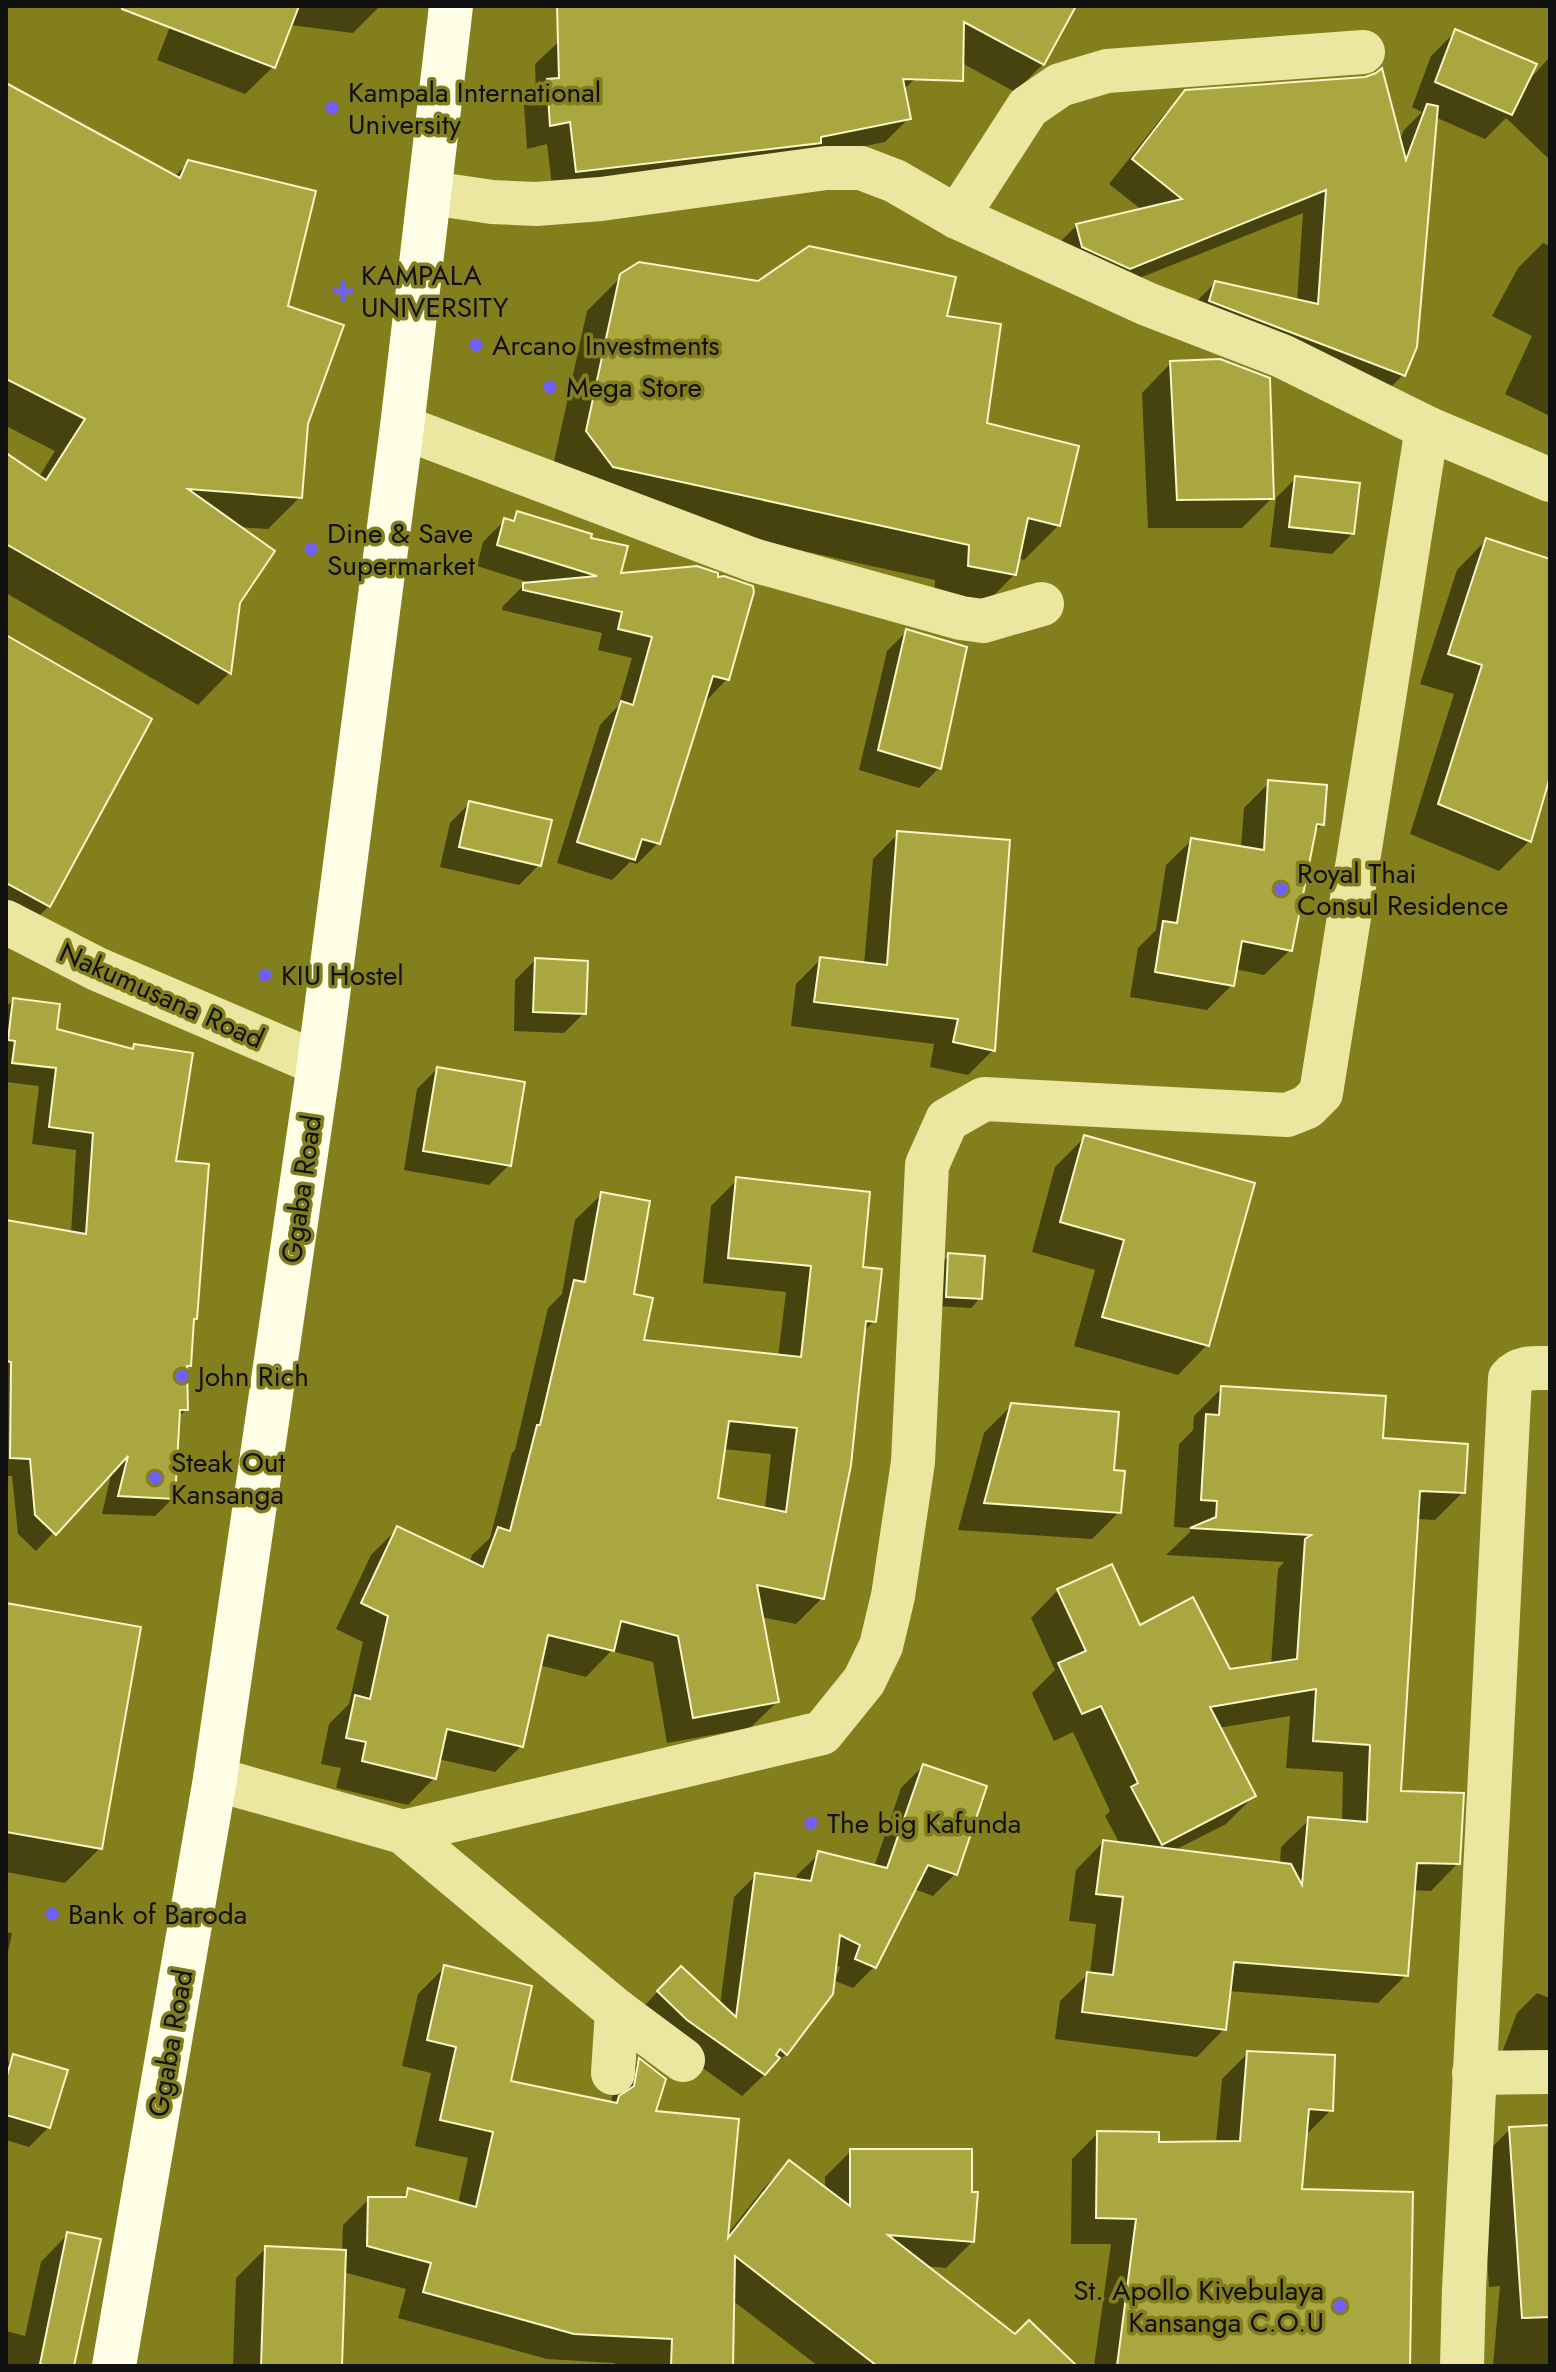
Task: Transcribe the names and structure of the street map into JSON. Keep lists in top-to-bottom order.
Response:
{
  "streets": {
    "main road": ["Ggaba Road"],
    "street": ["Nakumusana Road"]
  },
  "crossings": [
    ["Nakumusana Road", "Ggaba Road"]
  ],
  "places": {
    "other": [
      "Kampala International University",
      "Arcano Investments",
      "Mega Store",
      "Dine & Save Supermarket",
      "Royal Thai Consul Residence",
      "KIU Hostel",
      "John Rich",
      "Steak Out Kansanga",
      "The big Kafunda",
      "Bank of Baroda",
      "St. Apollo Kivebulaya Kansanga C.O.U"
    ],
    "health": ["KAMPALA UNIVERSITY"]
  }
}
